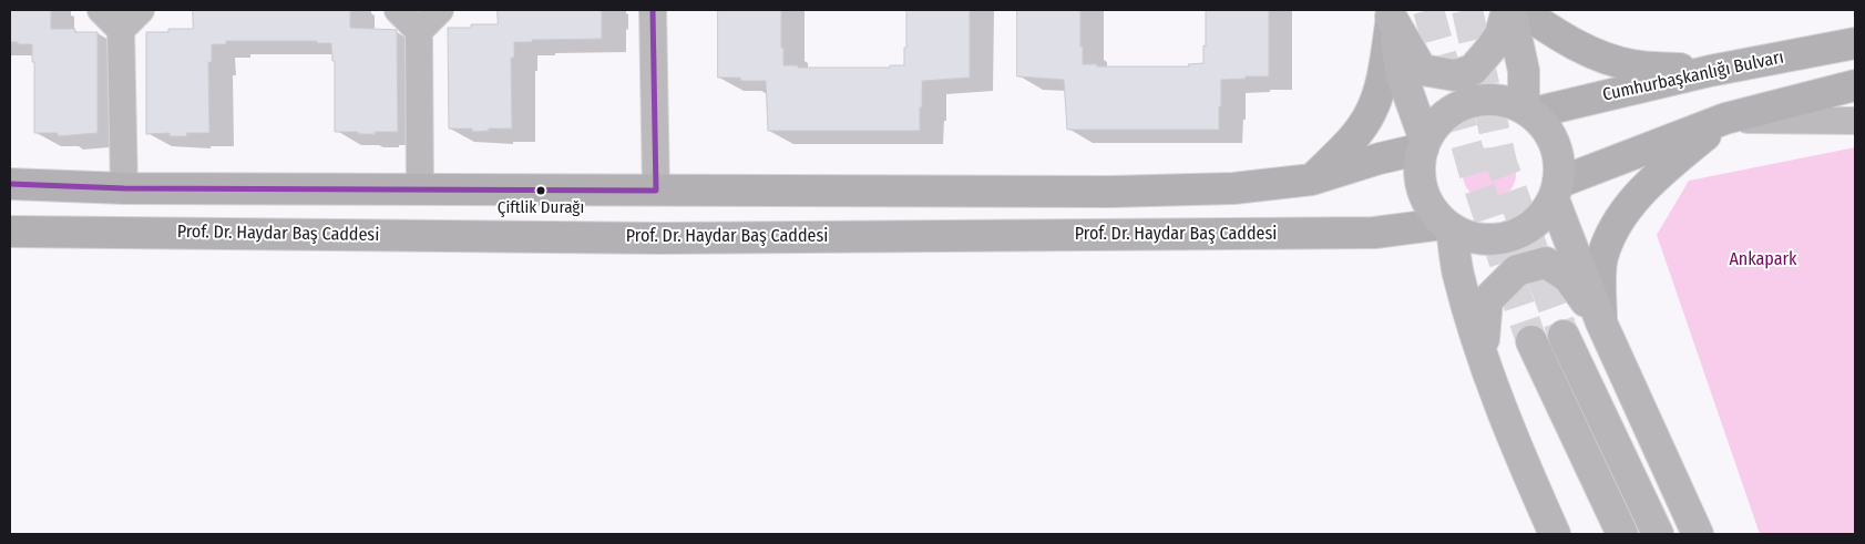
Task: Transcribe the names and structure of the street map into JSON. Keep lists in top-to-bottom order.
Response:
{
  "streets": {
    "main road": ["Cumhurbaşkanlığı Bulvarı", "Prof. Dr. Haydar Baş Caddesi"]
  },
  "crossings": [
    ["Cumhurbaşkanlığı Bulvarı", "Prof. Dr. Haydar Baş Caddesi"]
  ],
  "parks": ["Ankapark"],
  "places": ["Çiftlik Durağı"]
}
